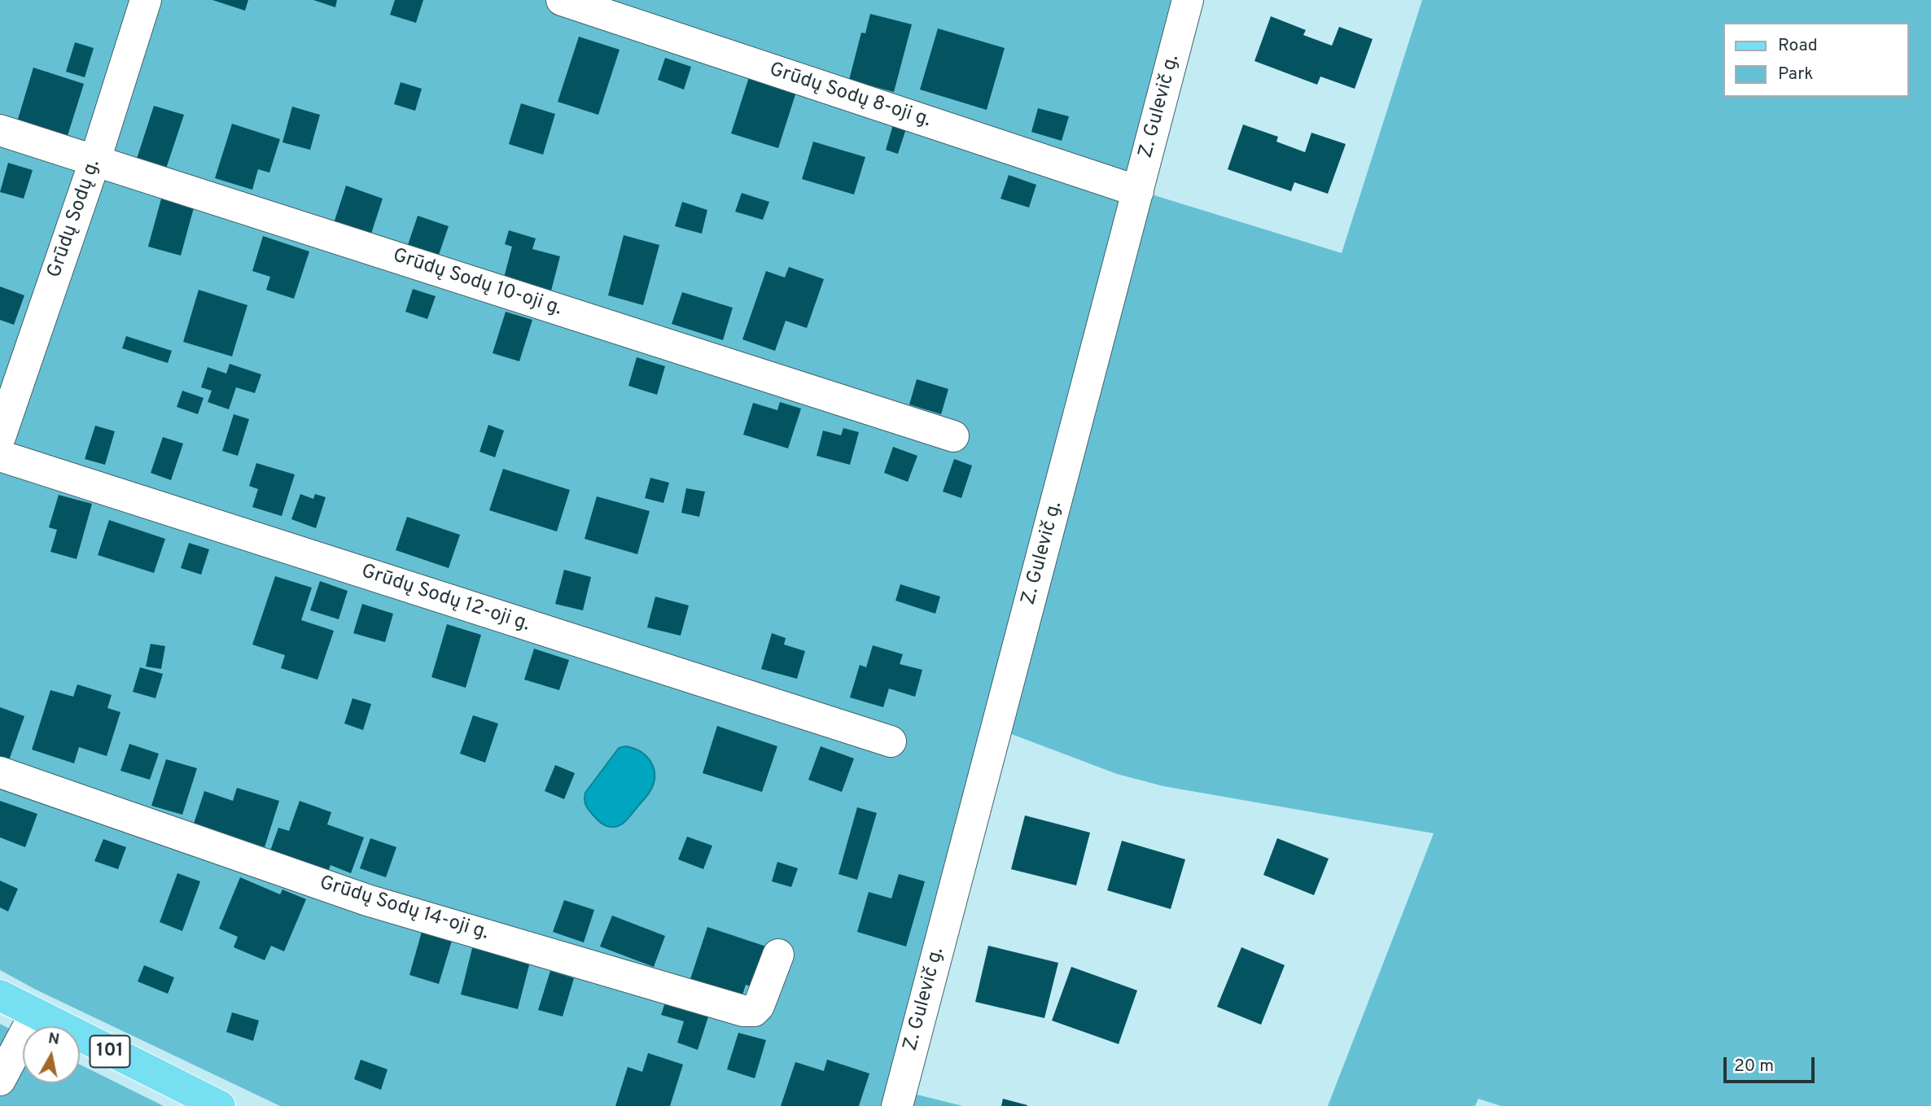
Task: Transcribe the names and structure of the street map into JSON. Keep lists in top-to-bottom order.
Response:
{
  "streets": {
    "main road": ["101"],
    "street": [
      "Grūdų Sodų 8-oji g.",
      "Z. Gulevič g.",
      "Grūdų Sodų g.",
      "Grūdų Sodų 10-oji g.",
      "Grūdų Sodų 12-oji g.",
      "Grūdų Sodų 14-oji g."
    ]
  },
  "crossings": [
    ["Grūdų Sodų 8-oji g.", "Z. Gulevič g."],
    ["Grūdų Sodų g.", "Grūdų Sodų 10-oji g."]
  ],
  "legend": ["Road", "Park"],
  "scale_bar": "20 m",
  "north": "top"
}
